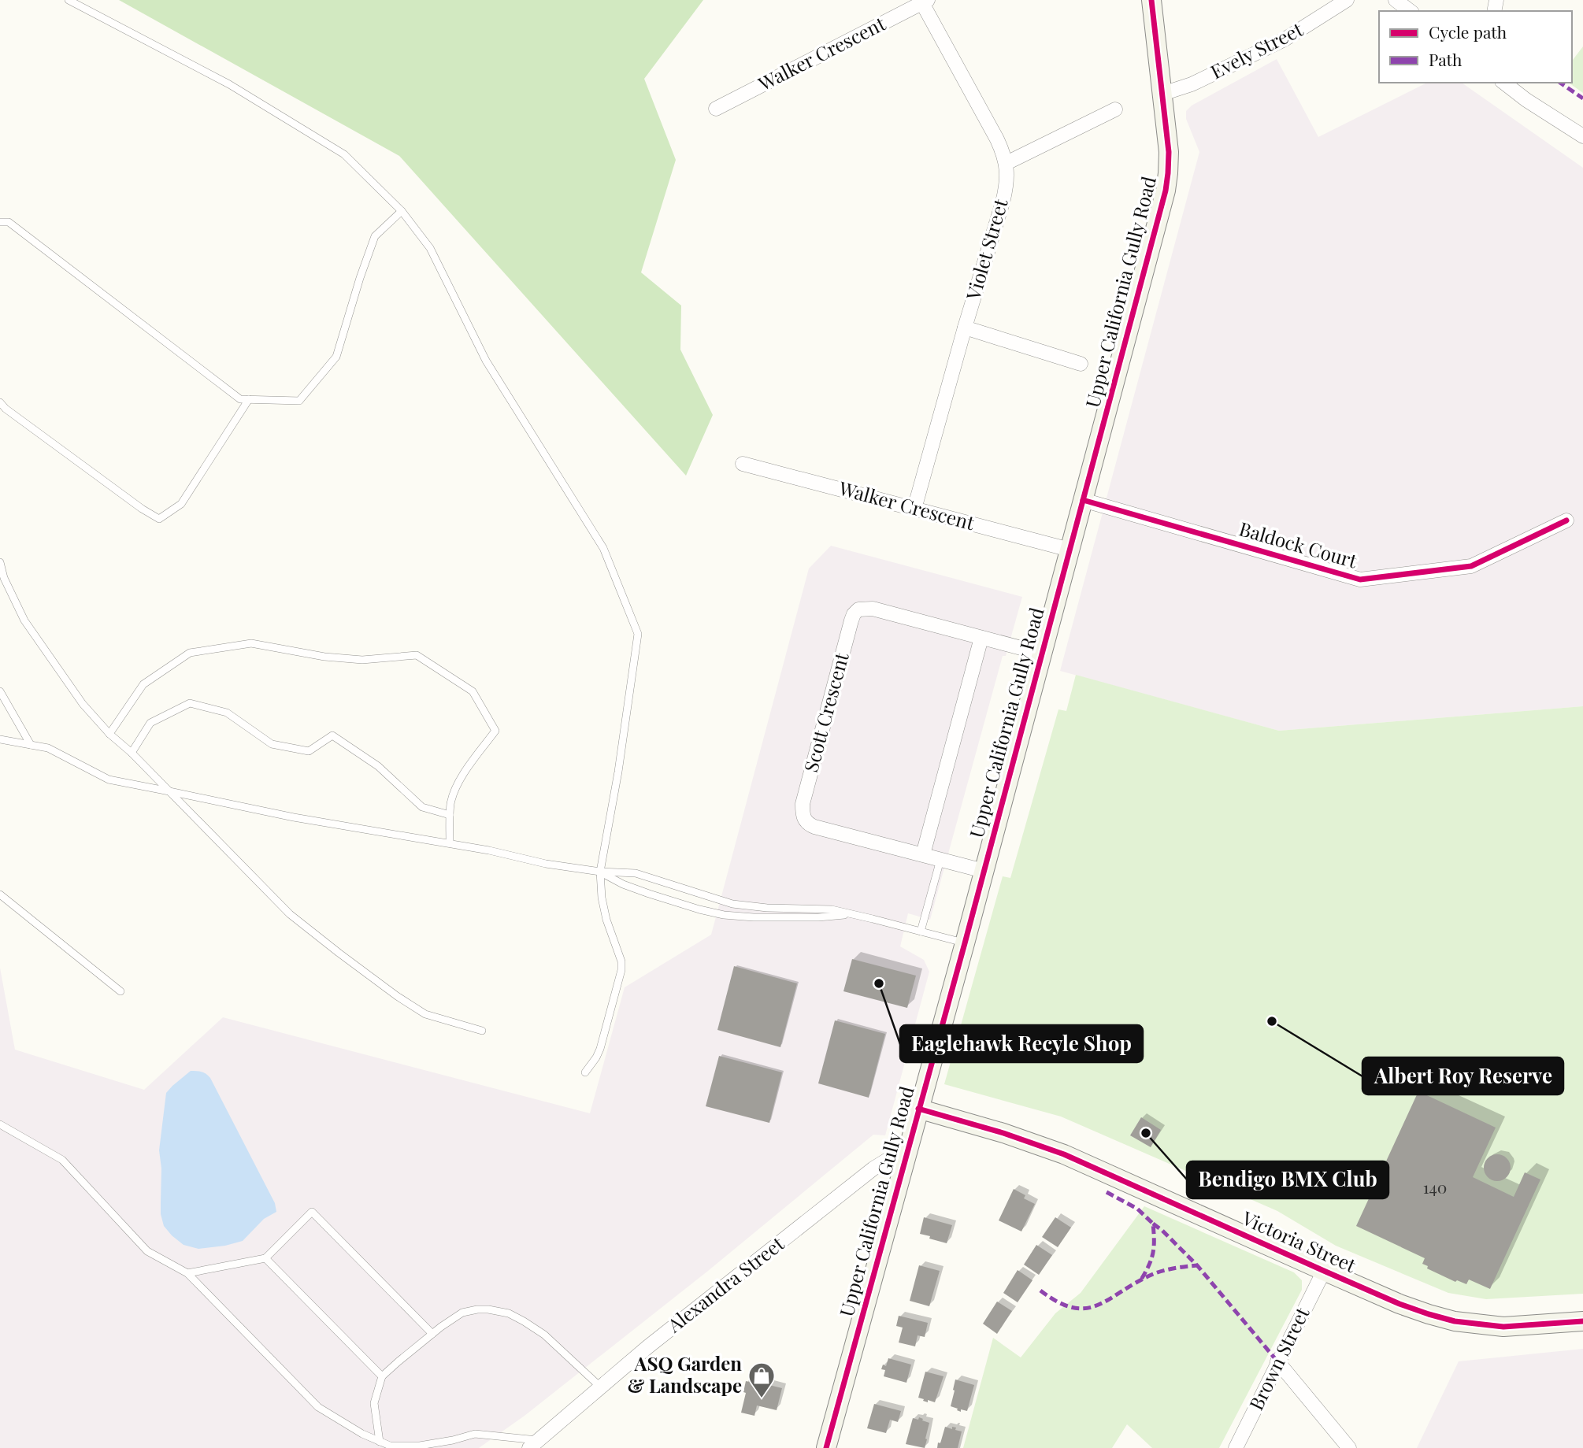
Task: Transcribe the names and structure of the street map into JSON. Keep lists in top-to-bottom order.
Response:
{
  "streets": {
    "street": [
      "Evely Street",
      "Walker Crescent",
      "Violet Street",
      "Upper California Gully Road",
      "Baldock Court",
      "Scott Crescent",
      "Victoria Street",
      "Alexandra Street",
      "Brown Street"
    ]
  },
  "crossings": [
    ["Evely Street", "Upper California Gully Road"],
    ["Walker Crescent", "Violet Street"],
    ["Walker Crescent", "Upper California Gully Road"],
    ["Upper California Gully Road", "Baldock Court"],
    ["Upper California Gully Road", "Scott Crescent"],
    ["Upper California Gully Road", "Victoria Street"],
    ["Upper California Gully Road", "Alexandra Street"],
    ["Victoria Street", "Brown Street"]
  ],
  "places": {
    "other": ["Eaglehawk Recyle Shop", "Albert Roy Reserve", "Bendigo BMX Club"],
    "shop": ["ASQ Garden & Landscape"]
  },
  "house_numbers": ["140"],
  "legend": ["Cycle path", "Path"]
}
